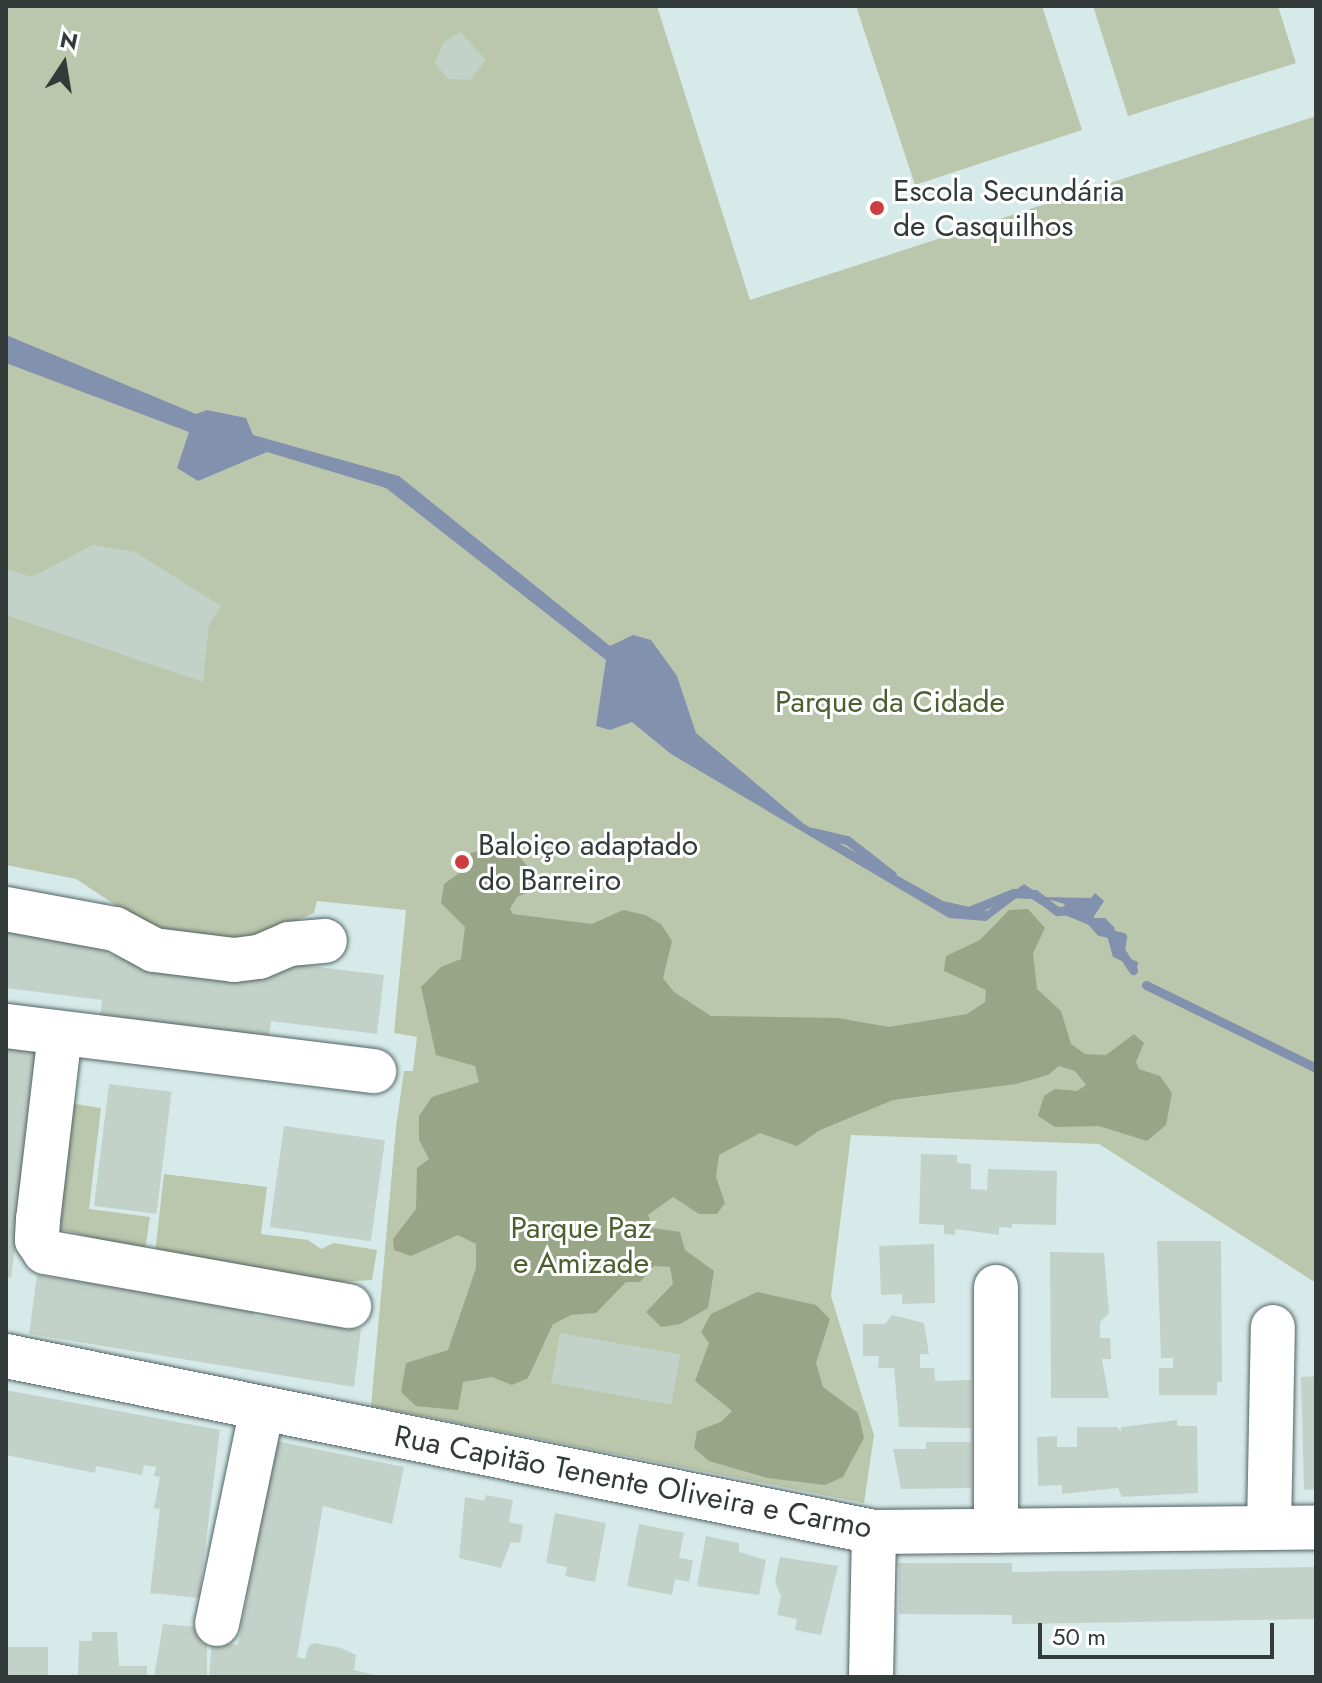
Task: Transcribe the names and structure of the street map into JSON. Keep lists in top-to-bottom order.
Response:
{
  "streets": {
    "street": ["Rua Capitão Tenente Oliveira e Carmo"]
  },
  "parks": ["Parque da Cidade", "Parque Paz e Amizade"],
  "places": ["Escola Secundária de Casquilhos", "Baloiço adaptado do Barreiro"],
  "scale_bar": "50 m",
  "north": "top"
}
